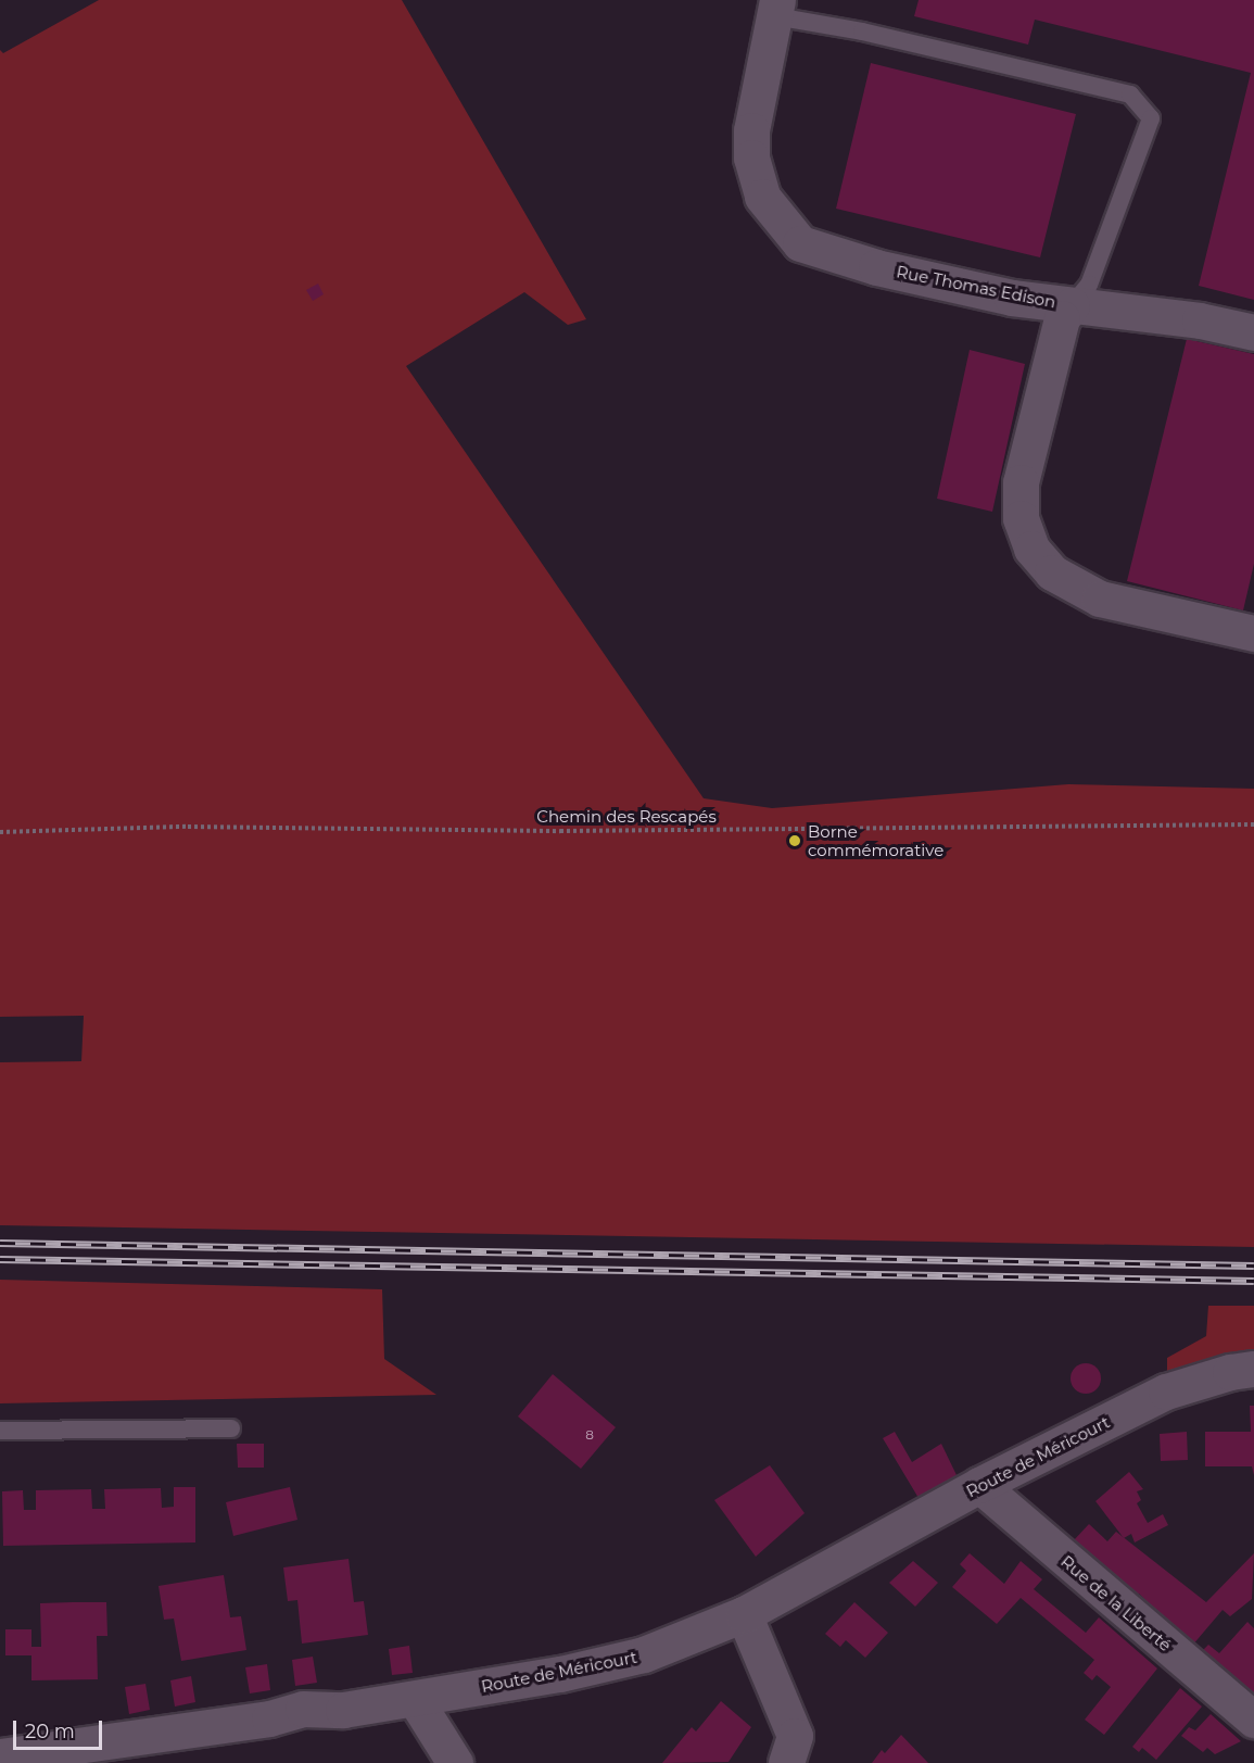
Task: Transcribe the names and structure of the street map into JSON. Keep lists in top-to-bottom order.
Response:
{
  "streets": {
    "street": ["Rue Thomas Edison", "Route de Méricourt", "Rue de la Liberté"],
    "path": ["Chemin des Rescapés"]
  },
  "crossings": [
    ["Route de Méricourt", "Rue de la Liberté"]
  ],
  "places": ["Borne commémorative"],
  "house_numbers": ["8"],
  "scale_bar": "20 m"
}
